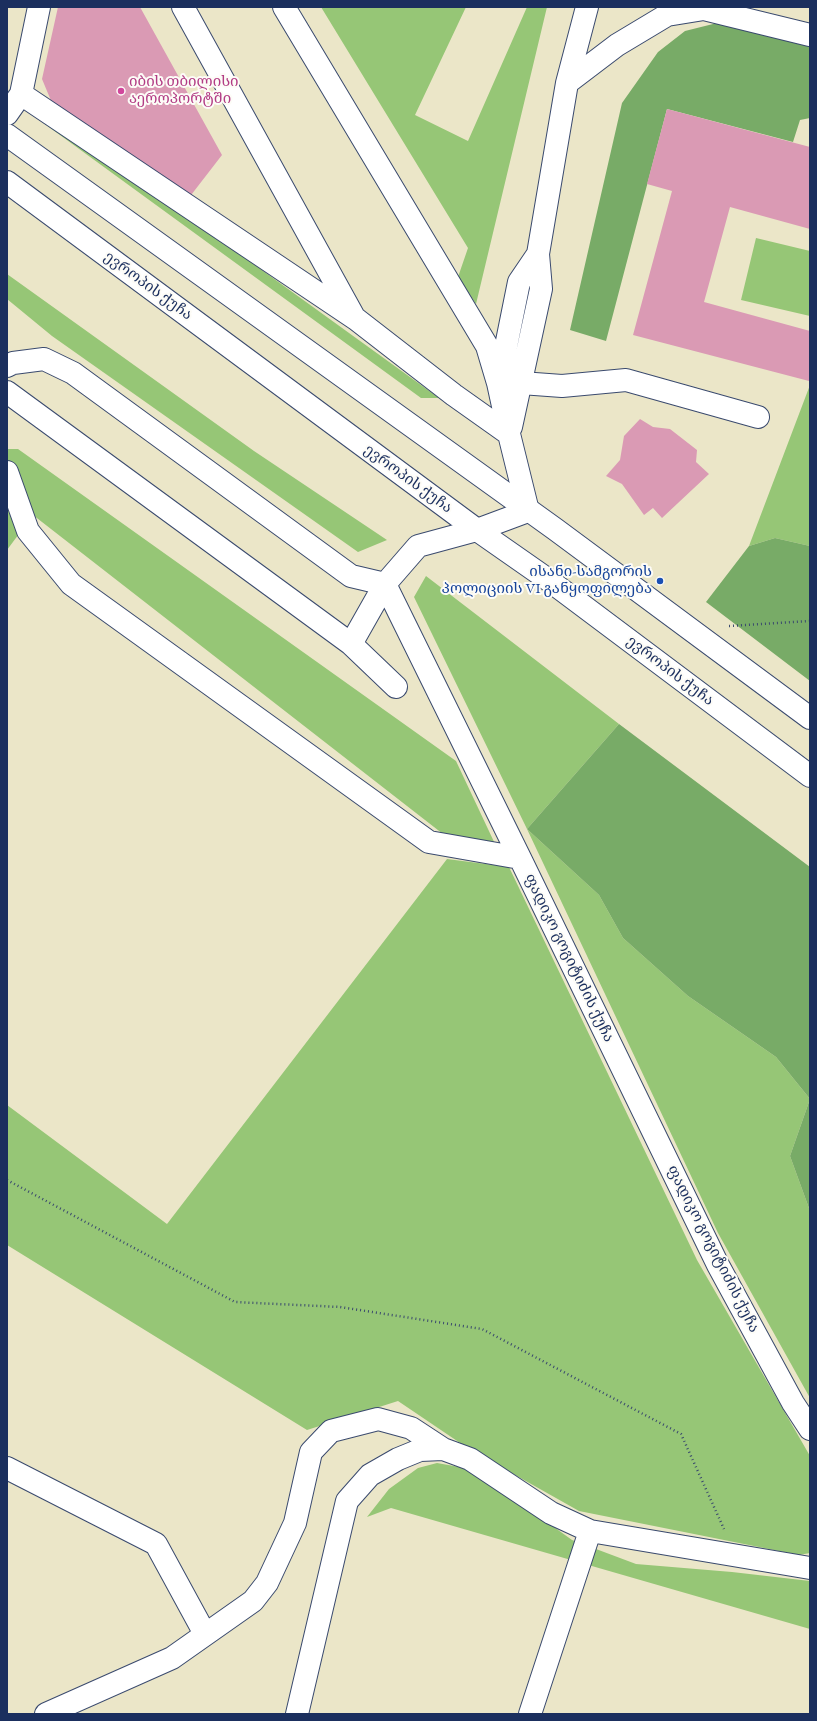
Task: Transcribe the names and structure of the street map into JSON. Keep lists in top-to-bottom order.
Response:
{
  "streets": {
    "street": ["ევროპის ქუჩა", "ფადიკო გოგიტიძის ქუჩა"]
  },
  "places": ["იბის თბილისი აეროპორტში", "ისანი-სამგორის პოლიციის VI განყოფილება"]
}
